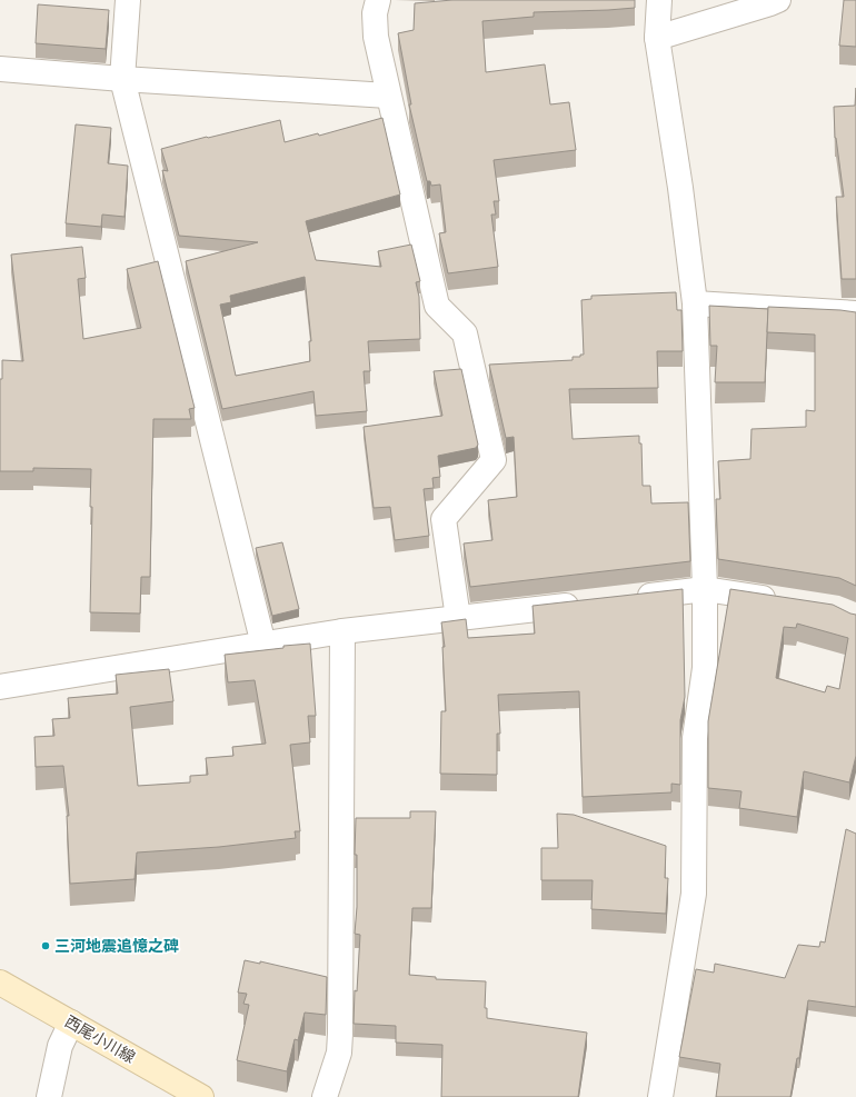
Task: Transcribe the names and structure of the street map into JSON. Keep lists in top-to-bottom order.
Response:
{
  "streets": {
    "main road": ["西尾小川線"]
  },
  "places": ["三河地震追憶之碑"]
}
